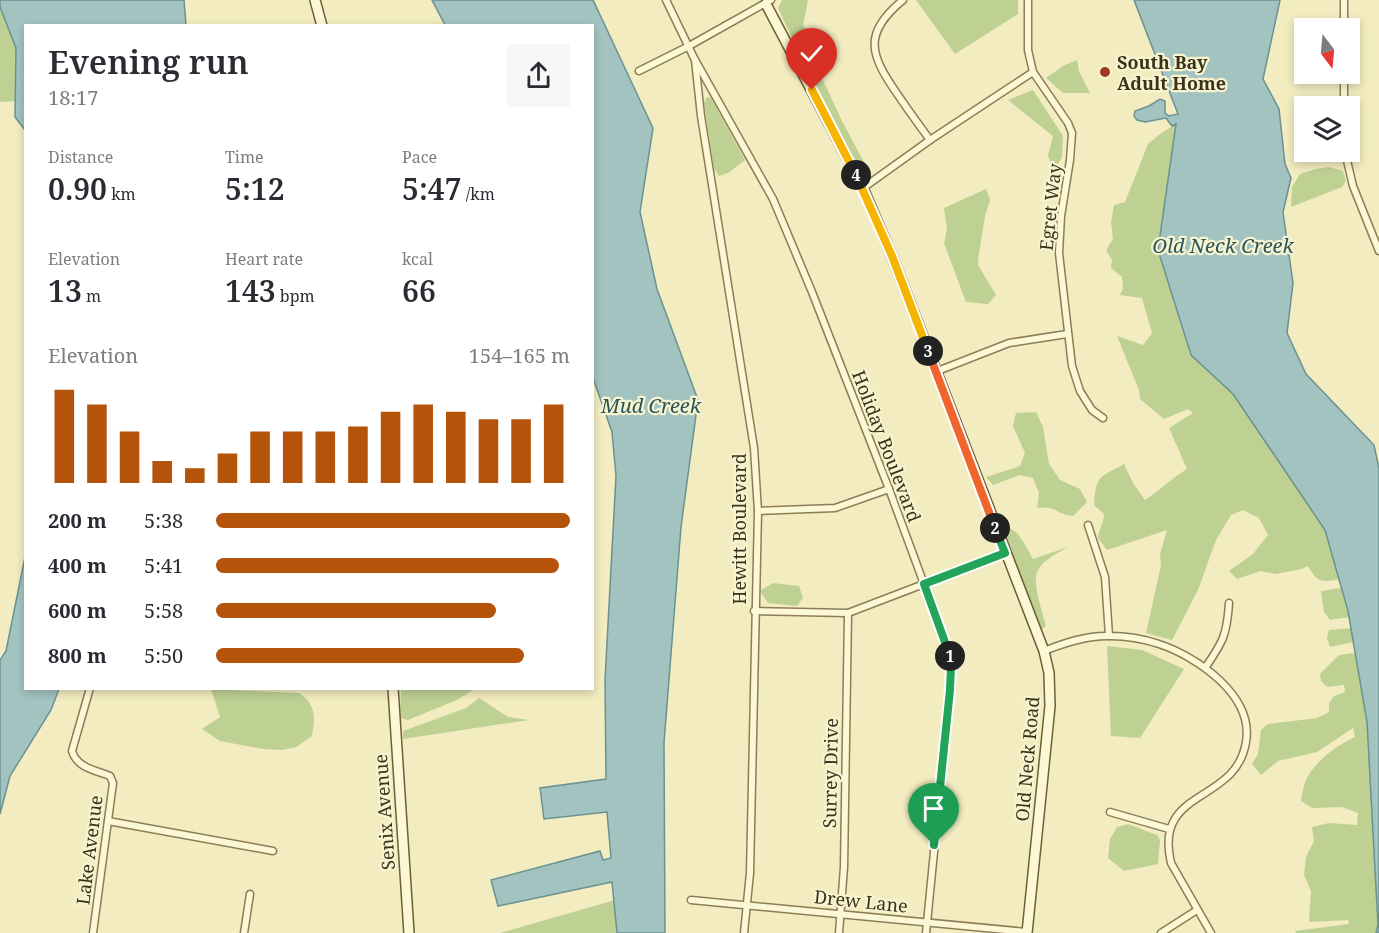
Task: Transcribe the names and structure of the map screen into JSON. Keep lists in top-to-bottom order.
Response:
{
  "streets": {
    "street": [
      "Egret Way",
      "Holiday Boulevard",
      "Hewitt Boulevard",
      "Old Neck Road",
      "Surrey Drive",
      "Senix Avenue",
      "Lake Avenue",
      "Drew Lane"
    ]
  },
  "crossings": [
    ["Holiday Boulevard", "Hewitt Boulevard"],
    ["Holiday Boulevard", "Drew Lane"],
    ["Hewitt Boulevard", "Drew Lane"],
    ["Old Neck Road", "Drew Lane"],
    ["Surrey Drive", "Drew Lane"]
  ],
  "water": ["Old Neck Creek", "Mud Creek"],
  "places": ["South Bay Adult Home"],
  "north": "bottom",
  "page": {
    "heading": ["Evening run", "18:17"],
    "stats": [
      ["Distance", "0.90 km"],
      ["Time", "5:12"],
      ["Pace", "5:47 /km"],
      ["Elevation", "13 m"],
      ["Heart rate", "143 bpm"],
      ["kcal", "66"]
    ],
    "pins": [
      "4",
      "3",
      "2",
      "1"
    ],
    "chart": ["Elevation", "154–165 m"],
    "list": [
      {
        "name": "200 m",
        "note": "5:38"
      },
      {
        "name": "400 m",
        "note": "5:41"
      },
      {
        "name": "600 m",
        "note": "5:58"
      },
      {
        "name": "800 m",
        "note": "5:50"
      }
    ]
  }
}
